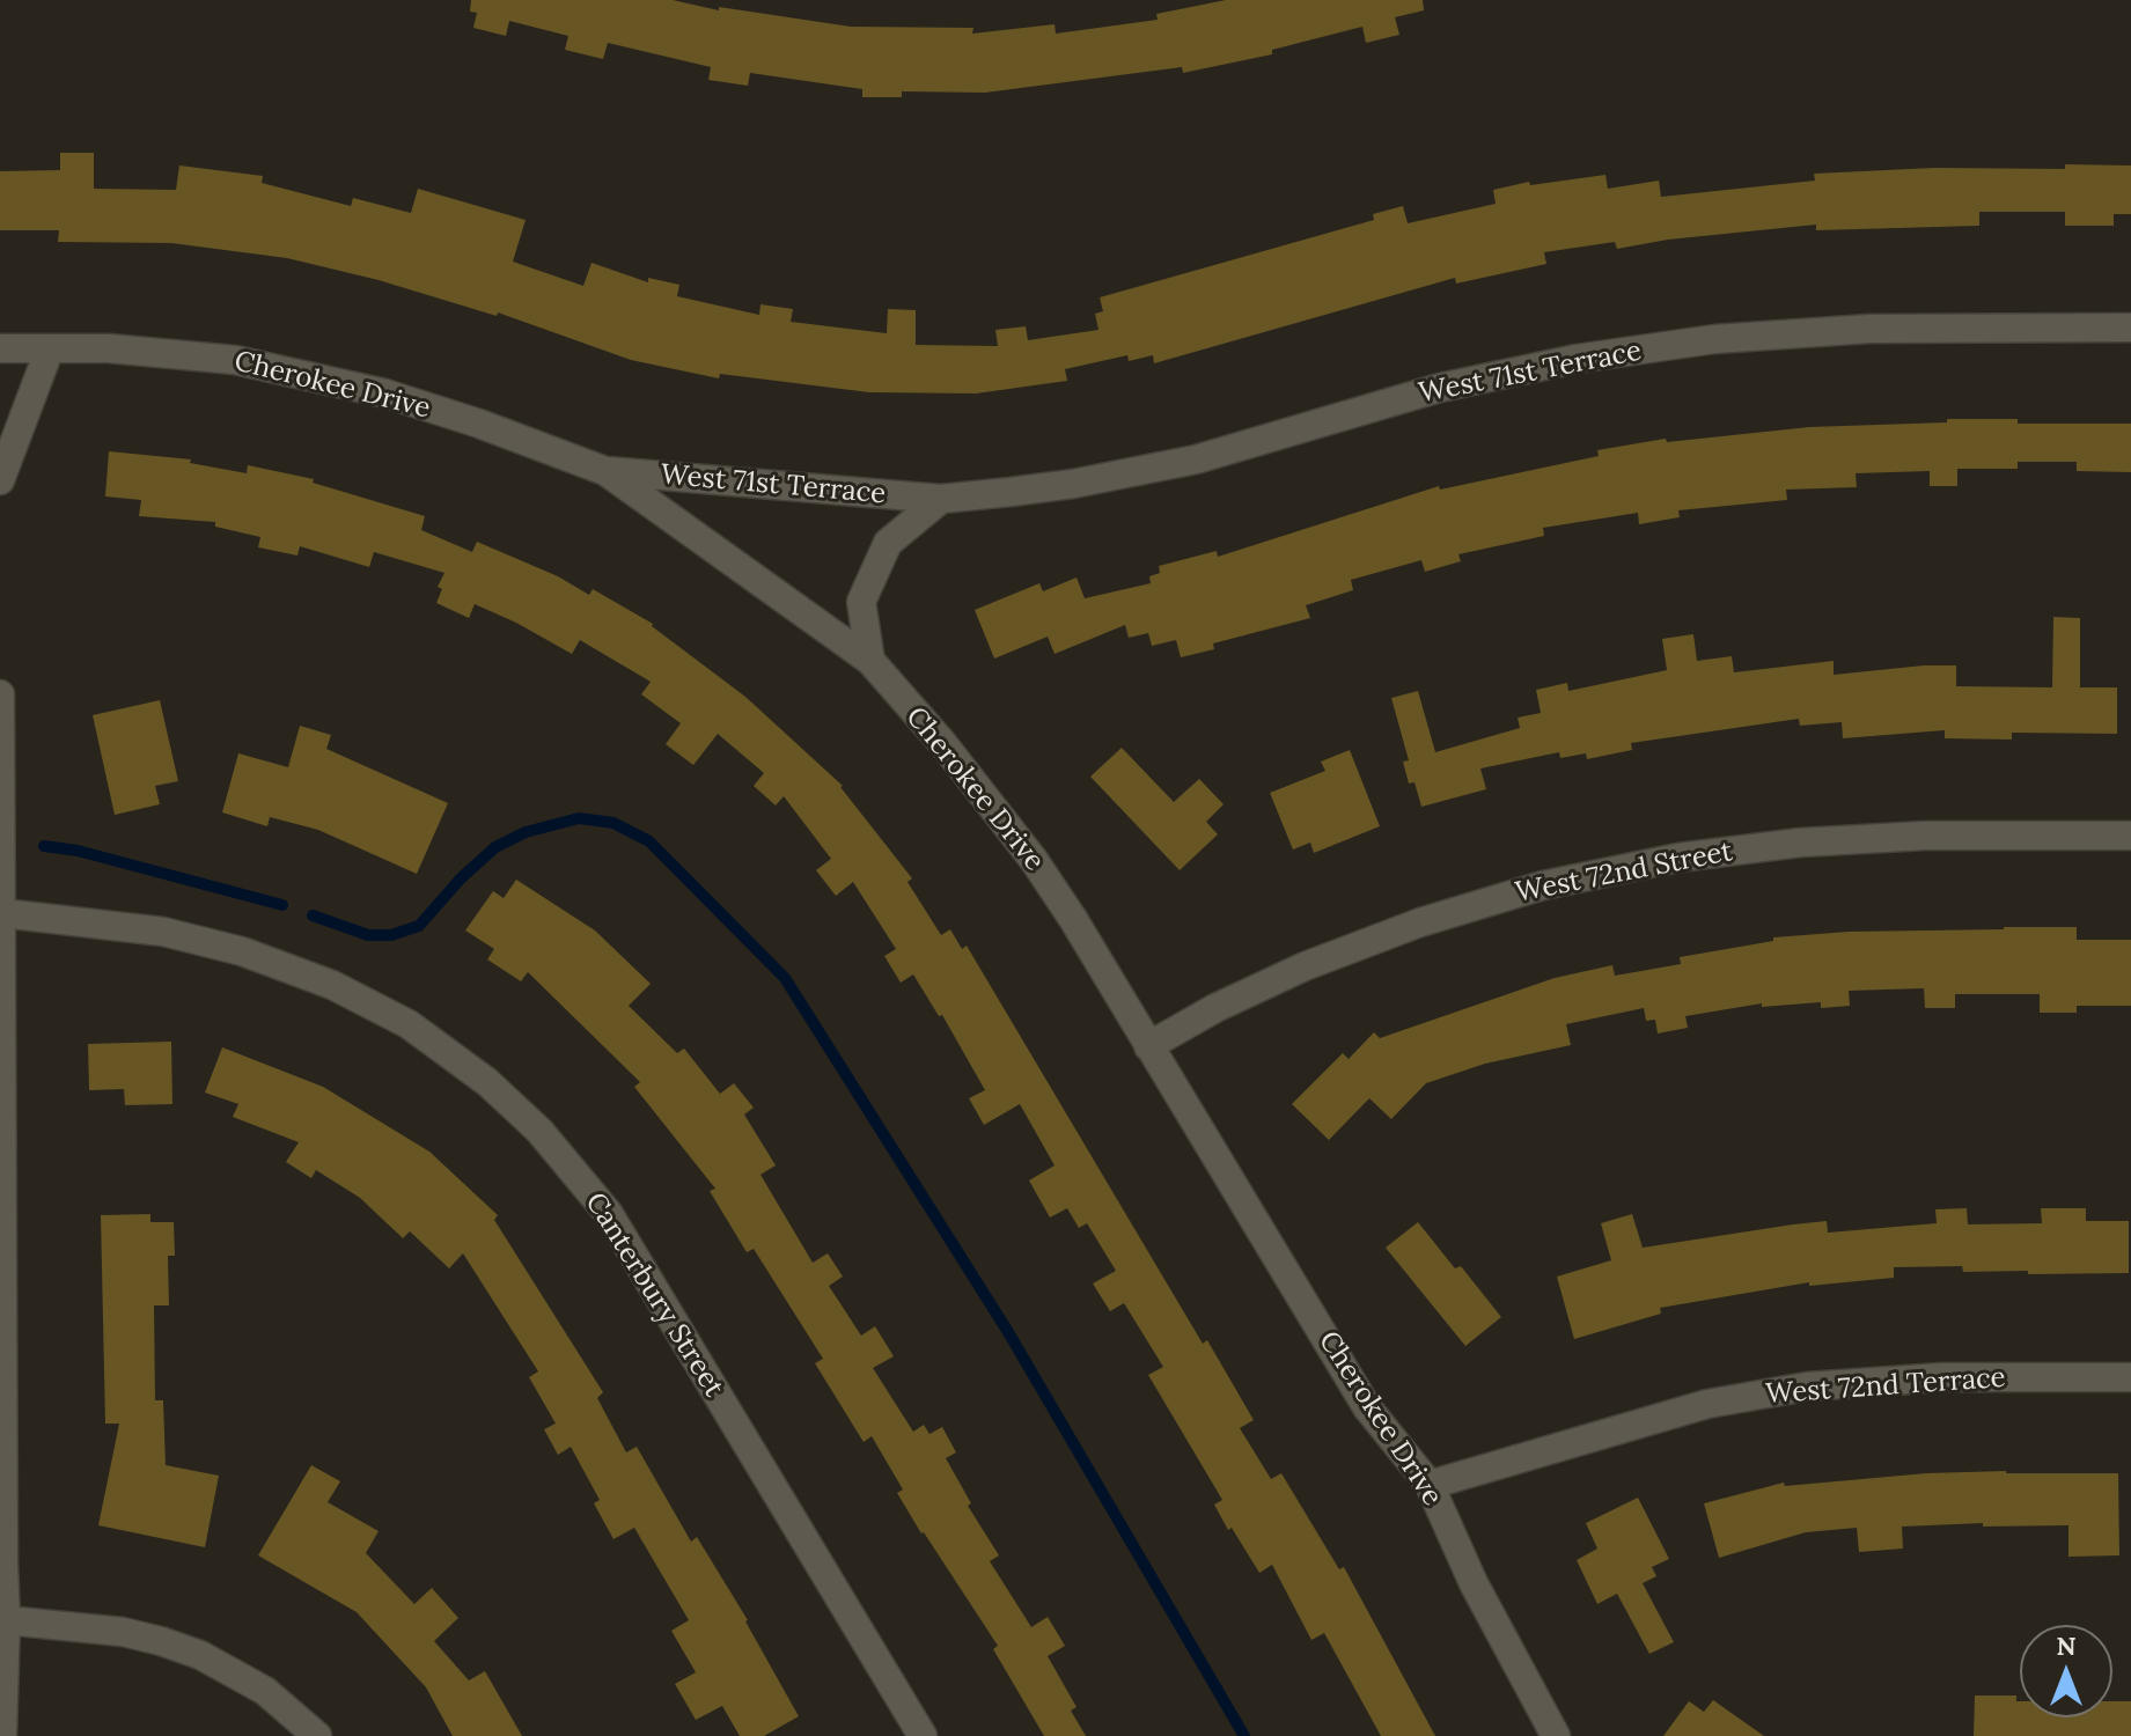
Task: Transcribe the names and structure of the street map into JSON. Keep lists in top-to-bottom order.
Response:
{
  "streets": {
    "street": [
      "West 71st Terrace",
      "Cherokee Drive",
      "West 72nd Street",
      "Canterbury Street",
      "West 72nd Terrace"
    ]
  },
  "crossings": [
    ["West 71st Terrace", "Cherokee Drive"],
    ["Cherokee Drive", "West 72nd Street"],
    ["Cherokee Drive", "West 72nd Terrace"]
  ],
  "north": "top"
}
